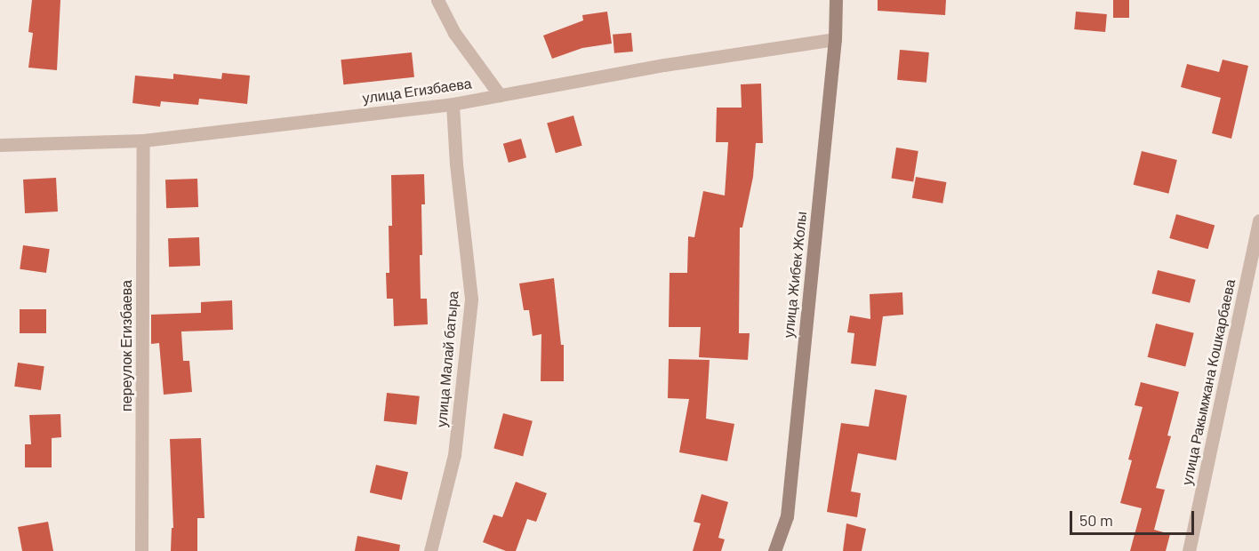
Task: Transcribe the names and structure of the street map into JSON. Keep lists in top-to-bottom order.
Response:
{
  "streets": {
    "main road": ["улица Жибек Жолы"],
    "street": [
      "улица Егизбаева",
      "переулок Егизбаева",
      "улица Малай батыра",
      "улица Ракымжана Кошкарбаева"
    ]
  },
  "crossings": [
    ["улица Егизбаева", "улица Жибек Жолы"],
    ["улица Егизбаева", "переулок Егизбаева"],
    ["улица Егизбаева", "улица Малай батыра"]
  ],
  "scale_bar": "50 m"
}
